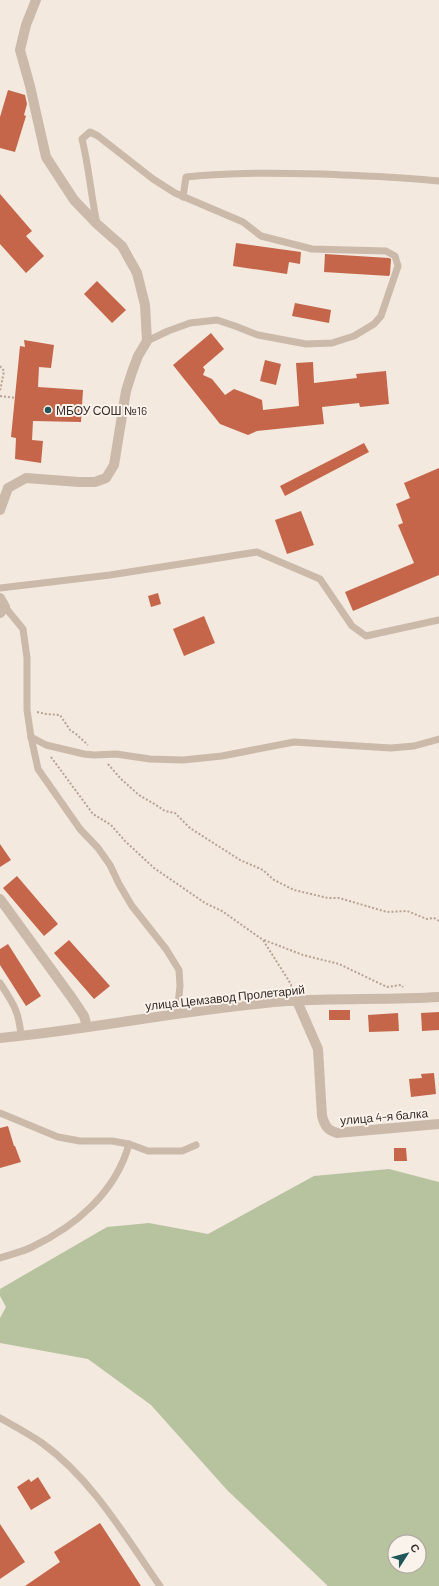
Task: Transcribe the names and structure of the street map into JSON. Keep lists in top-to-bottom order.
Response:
{
  "streets": {
    "street": ["улица Цемзавод Пролетарий", "улица 4-я балка"]
  },
  "crossings": [
    ["улица Цемзавод Пролетарий", "улица 4-я балка"]
  ],
  "places": ["МБОУ СОШ №16"],
  "north": "top right"
}
